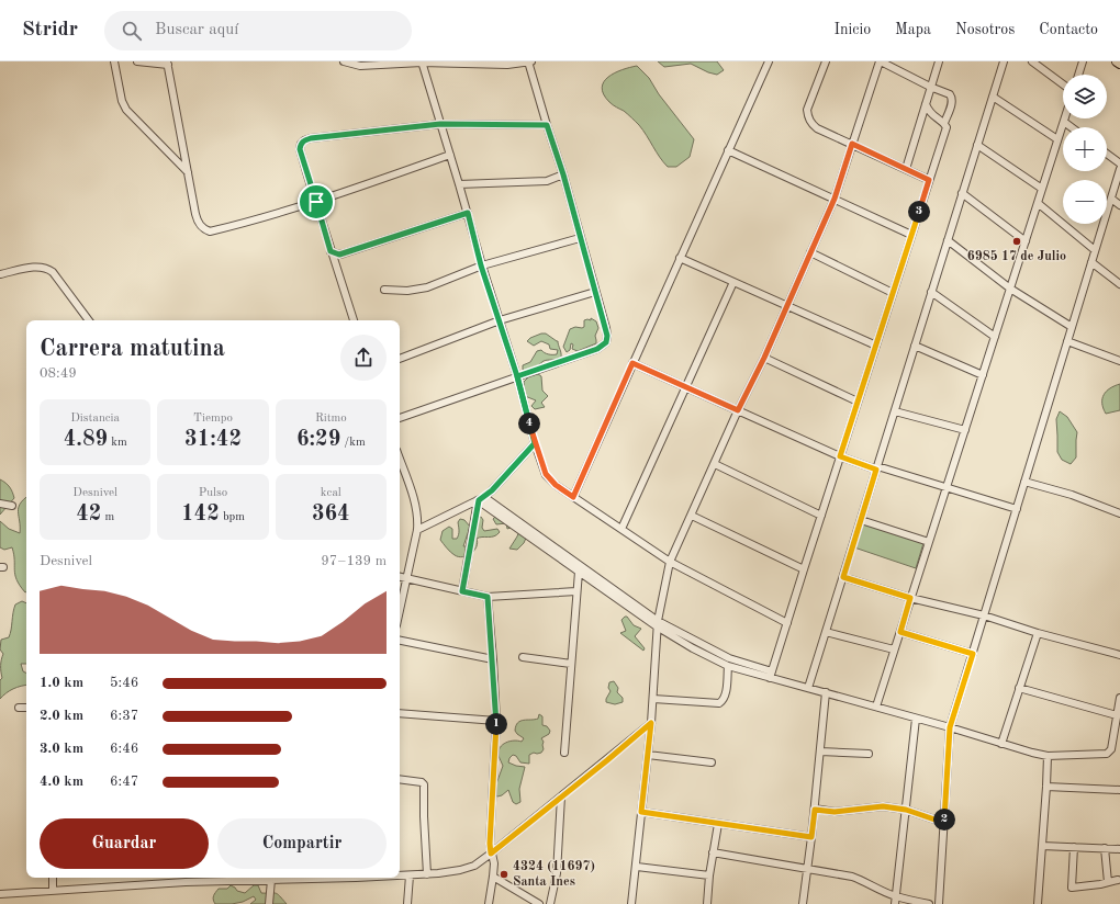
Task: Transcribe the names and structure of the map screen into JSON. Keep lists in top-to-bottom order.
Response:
{
  "places": ["6985 17 de Julio", "4324 (11697) Santa Ines"],
  "page": {
    "header": "Stridr",
    "search": "Buscar aquí",
    "nav": [
      "Inicio",
      "Mapa",
      "Nosotros",
      "Contacto"
    ],
    "map_buttons": ["+", "−"],
    "pins": [
      "3",
      "4",
      "1",
      "2"
    ],
    "heading": ["Carrera matutina", "08:49"],
    "stats": [
      ["Distancia", "4.89 km"],
      ["Tiempo", "31:42"],
      ["Ritmo", "6:29 /km"],
      ["Desnivel", "42 m"],
      ["Pulso", "142 bpm"],
      ["kcal", "364"]
    ],
    "chart": ["Desnivel", "97–139 m"],
    "list": [
      {
        "name": "1.0 km",
        "note": "5:46"
      },
      {
        "name": "2.0 km",
        "note": "6:37"
      },
      {
        "name": "3.0 km",
        "note": "6:46"
      },
      {
        "name": "4.0 km",
        "note": "6:47"
      }
    ],
    "buttons": ["Guardar", "Compartir"]
  }
}
